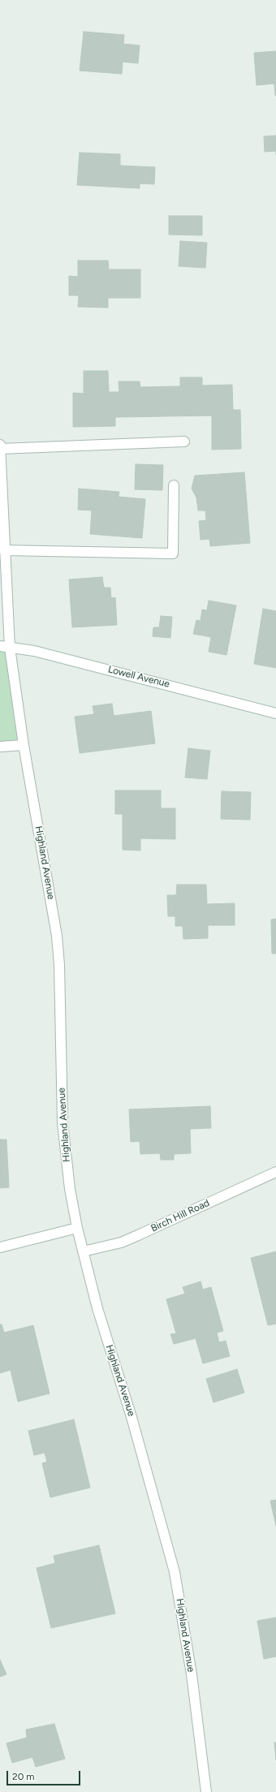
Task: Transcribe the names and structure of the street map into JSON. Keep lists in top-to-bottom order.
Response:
{
  "streets": {
    "street": ["Lowell Avenue", "Highland Avenue", "Birch Hill Road"]
  },
  "crossings": [
    ["Lowell Avenue", "Highland Avenue"],
    ["Highland Avenue", "Birch Hill Road"]
  ],
  "scale_bar": "20 m"
}
